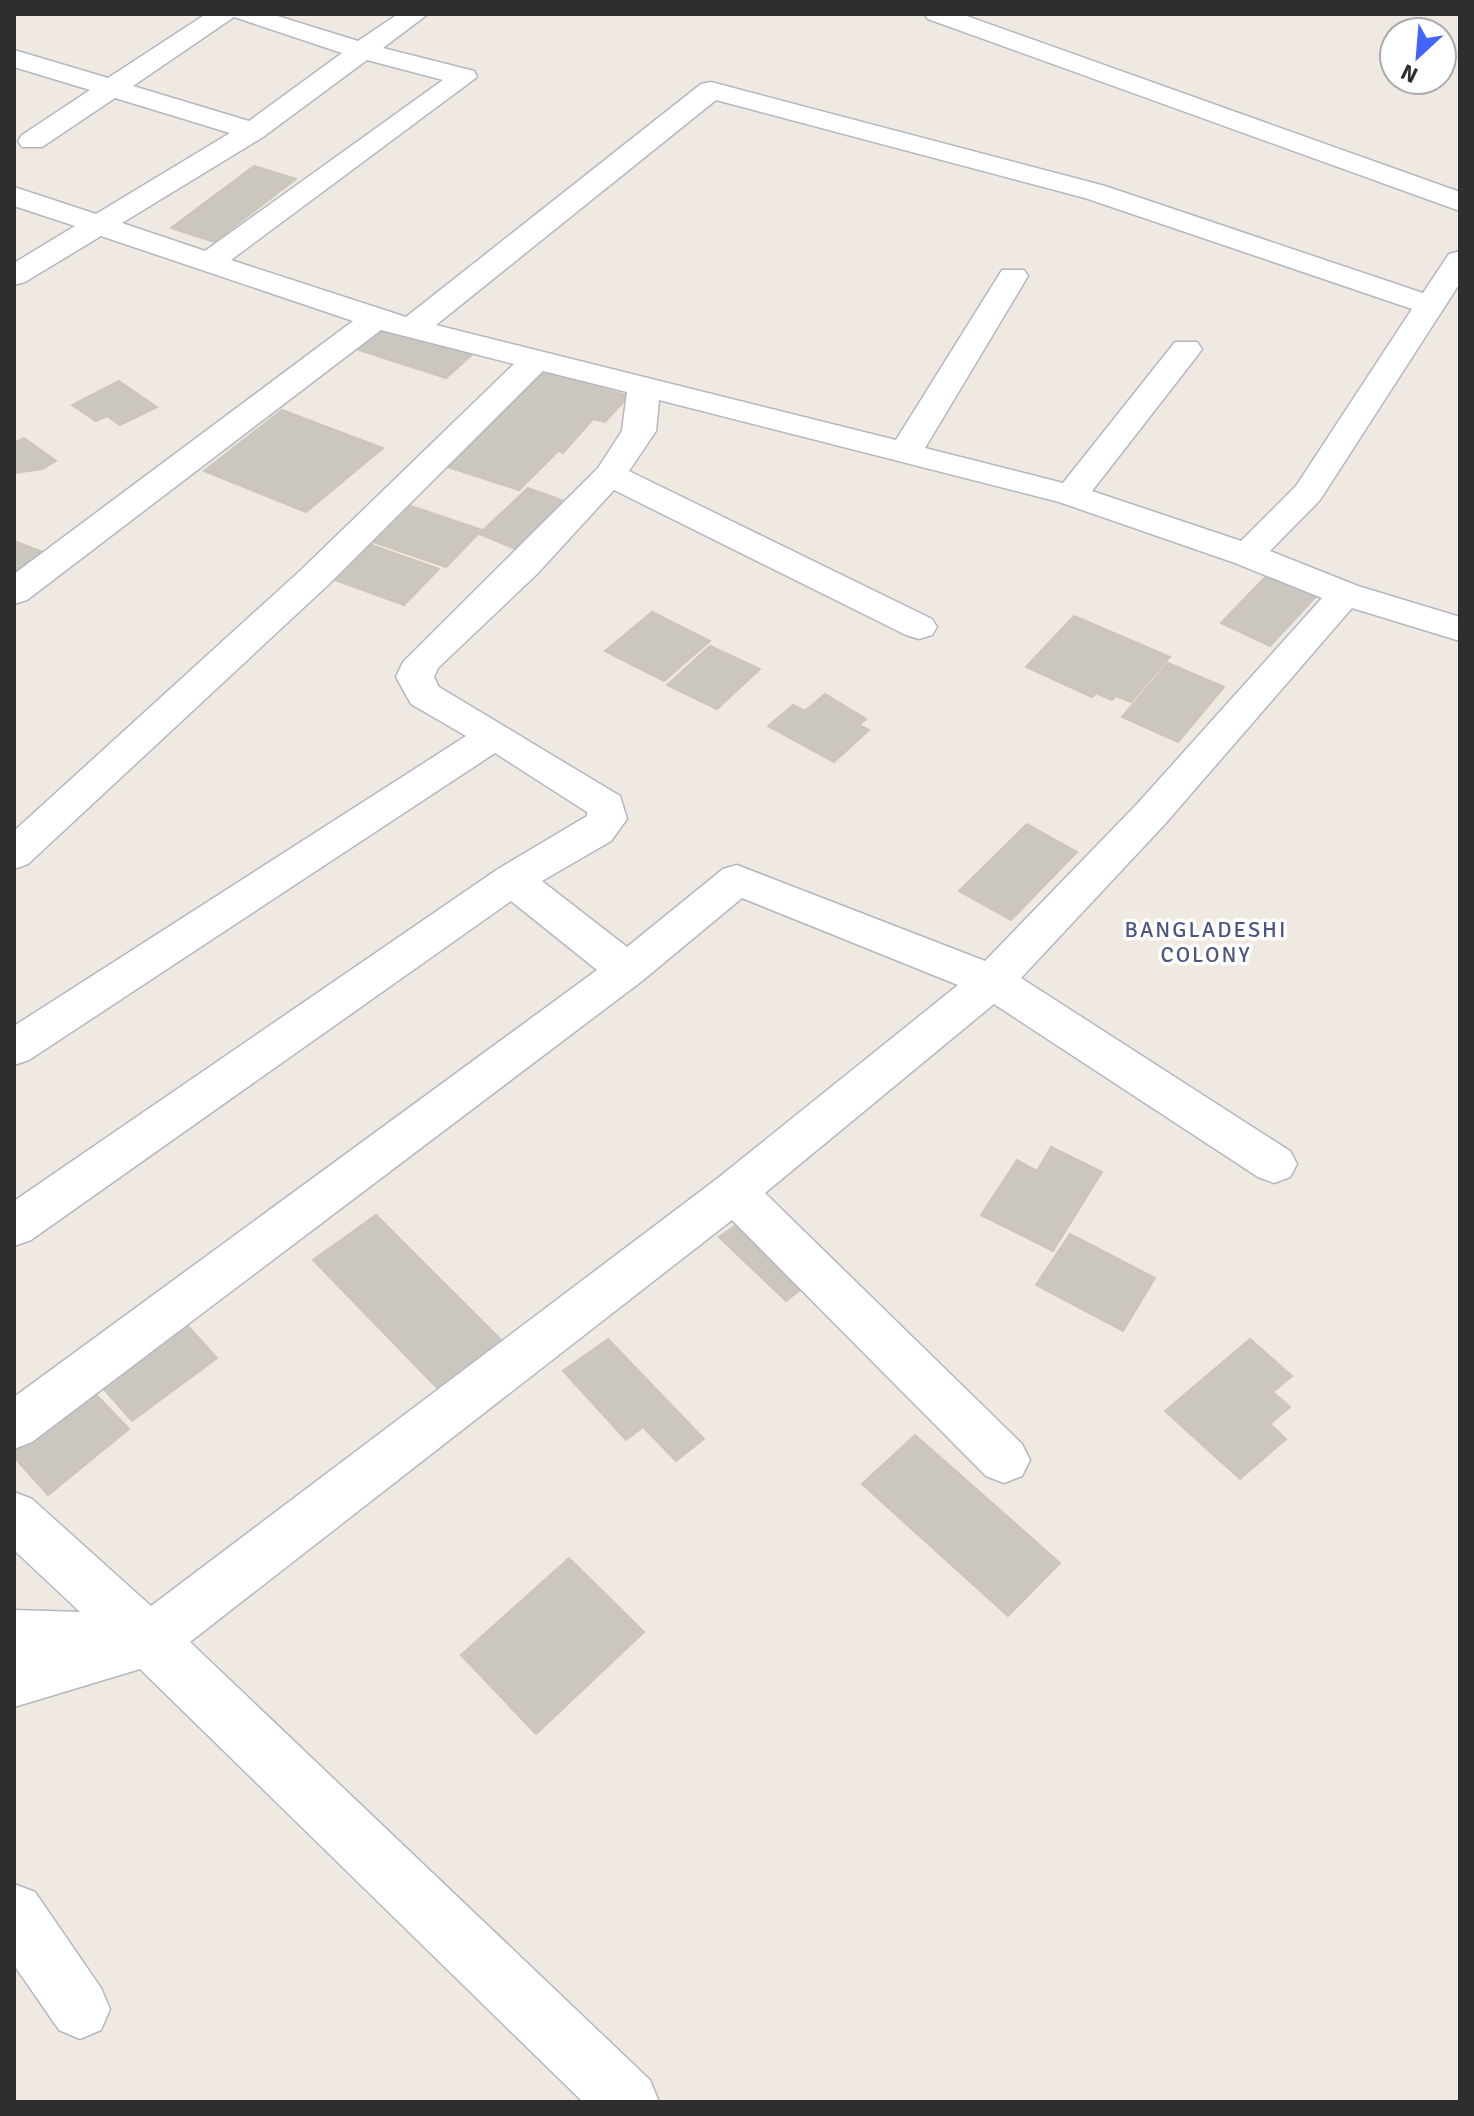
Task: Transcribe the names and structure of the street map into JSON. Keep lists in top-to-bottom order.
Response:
{
  "districts": ["BANGLADESHI COLONY"],
  "north": "bottom left"
}
